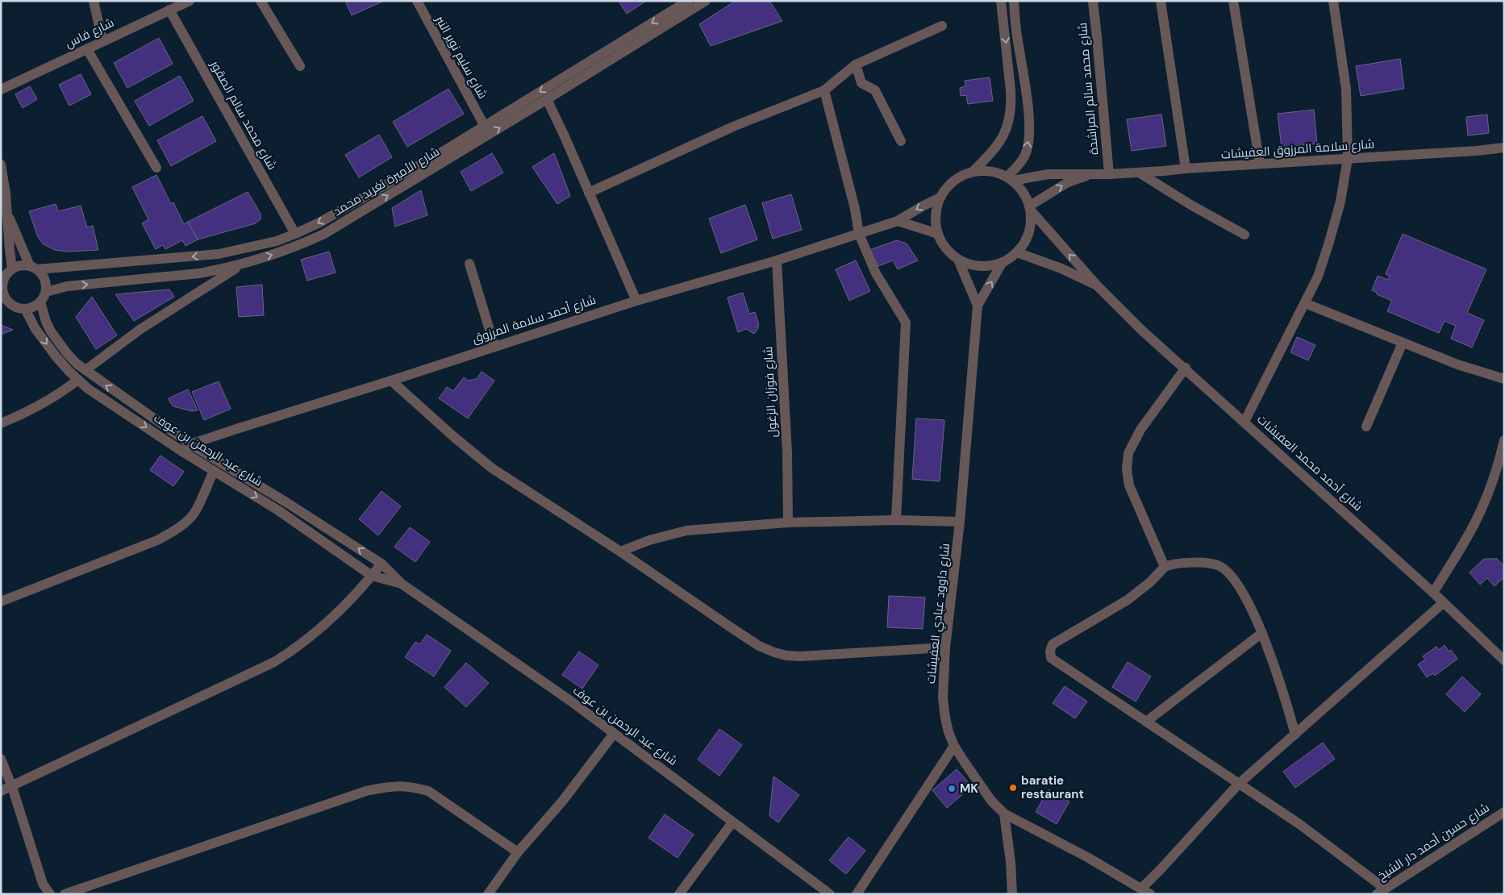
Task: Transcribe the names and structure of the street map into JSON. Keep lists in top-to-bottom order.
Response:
{
  "streets": {
    "street": [
      "شارع فاس",
      "شارع سليم نوير النبر",
      "شارع محمد سالم المراشدة",
      "شارع محمد سالم الصقور",
      "شارع سلامة المرزوق العفيشات",
      "شارع الأميرة تغريد محمد",
      "شارع أحمد سلامة المرزوق",
      "شارع فوزان الزغول",
      "شارع عبد الرحمن بن عوف",
      "شارع أحمد محمد العفيشات",
      "شارع داوود عبادي العفيشات",
      "شارع حسين أحمد دار الشيخ"
    ]
  },
  "crossings": [
    ["شارع فاس", "شارع محمد سالم الصقور"],
    ["شارع سليم نوير النبر", "شارع الأميرة تغريد محمد"],
    ["شارع محمد سالم المراشدة", "شارع سلامة المرزوق العفيشات"],
    ["شارع محمد سالم الصقور", "شارع الأميرة تغريد محمد"],
    ["شارع سلامة المرزوق العفيشات", "شارع أحمد سلامة المرزوق"],
    ["شارع سلامة المرزوق العفيشات", "شارع أحمد محمد العفيشات"],
    ["شارع سلامة المرزوق العفيشات", "شارع داوود عبادي العفيشات"],
    ["شارع الأميرة تغريد محمد", "شارع عبد الرحمن بن عوف"],
    ["شارع أحمد سلامة المرزوق", "شارع فوزان الزغول"],
    ["شارع أحمد سلامة المرزوق", "شارع عبد الرحمن بن عوف"],
    ["شارع أحمد سلامة المرزوق", "شارع أحمد محمد العفيشات"],
    ["شارع أحمد سلامة المرزوق", "شارع داوود عبادي العفيشات"],
    ["شارع أحمد محمد العفيشات", "شارع داوود عبادي العفيشات"]
  ],
  "places": ["baratie restaurant", "MK"]
}
